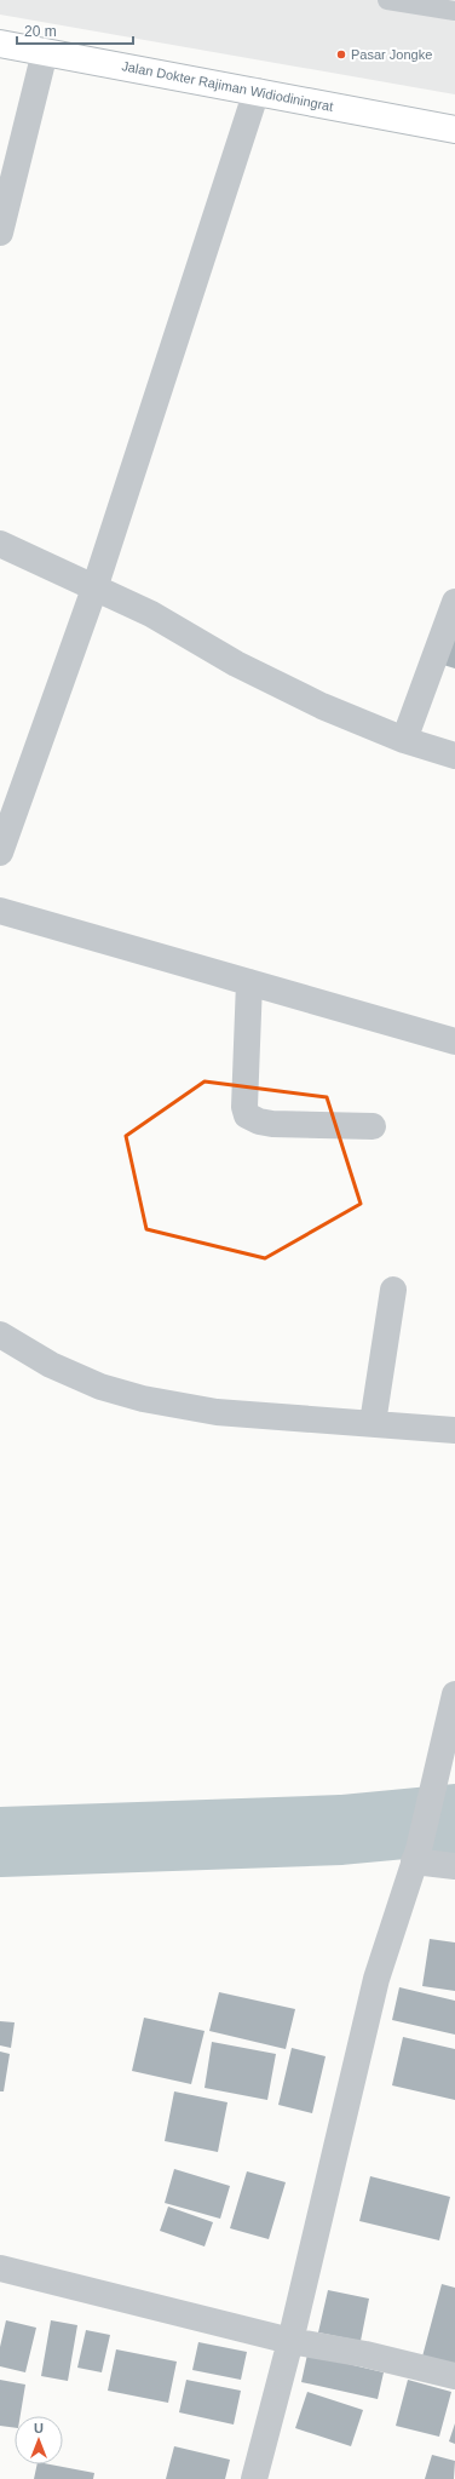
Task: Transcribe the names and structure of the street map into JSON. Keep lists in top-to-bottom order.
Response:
{
  "streets": {
    "main road": ["Jalan Dokter Rajiman Widiodiningrat"]
  },
  "places": ["Pasar Jongke"],
  "scale_bar": "20 m",
  "north": "top"
}
